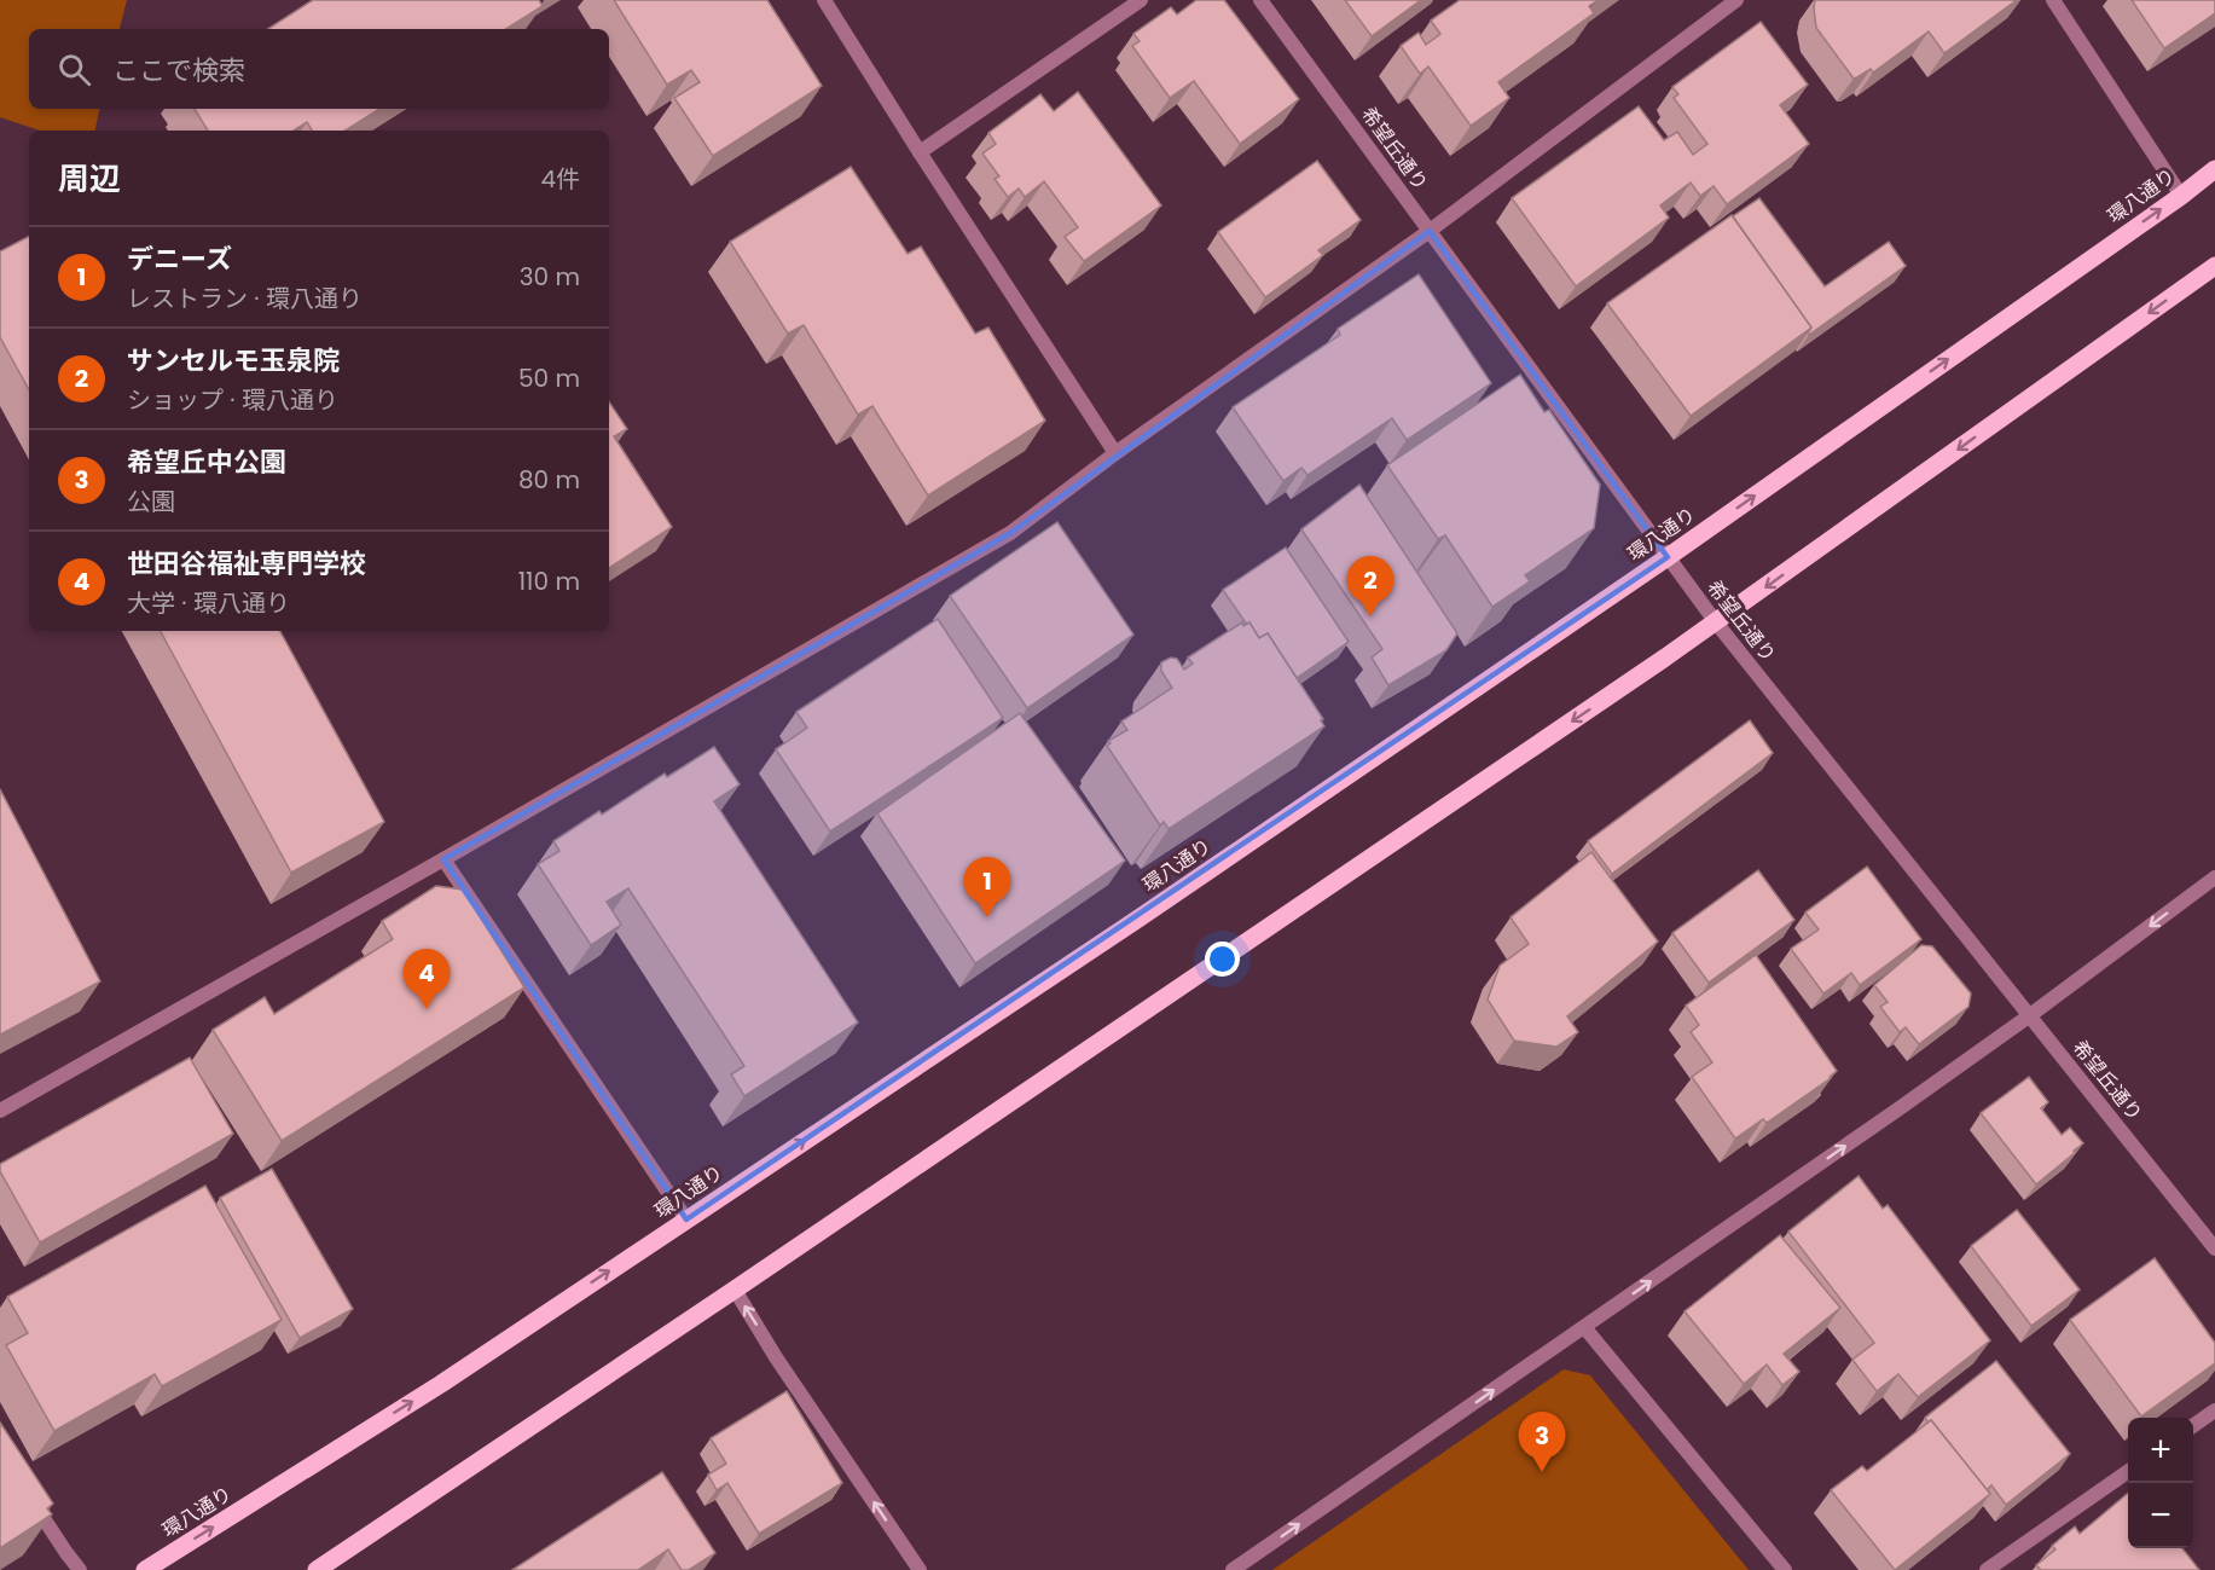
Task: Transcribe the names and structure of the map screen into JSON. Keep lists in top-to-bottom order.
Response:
{
  "streets": {
    "main road": ["環八通り"],
    "street": ["希望丘通り"]
  },
  "crossings": [
    ["希望丘通り", "環八通り"]
  ],
  "page": {
    "search": "ここで検索",
    "heading": ["周辺", "4件"],
    "list": [
      {
        "mark": "1",
        "name": "デニーズ",
        "note": "レストラン · 環八通り",
        "value": "30 m"
      },
      {
        "mark": "2",
        "name": "サンセルモ玉泉院",
        "note": "ショップ · 環八通り",
        "value": "50 m"
      },
      {
        "mark": "3",
        "name": "希望丘中公園",
        "note": "公園",
        "value": "80 m"
      },
      {
        "mark": "4",
        "name": "世田谷福祉専門学校",
        "note": "大学 · 環八通り",
        "value": "110 m"
      }
    ],
    "pins": [
      "2",
      "1",
      "4",
      "3"
    ],
    "map_buttons": ["+", "−"]
  }
}
